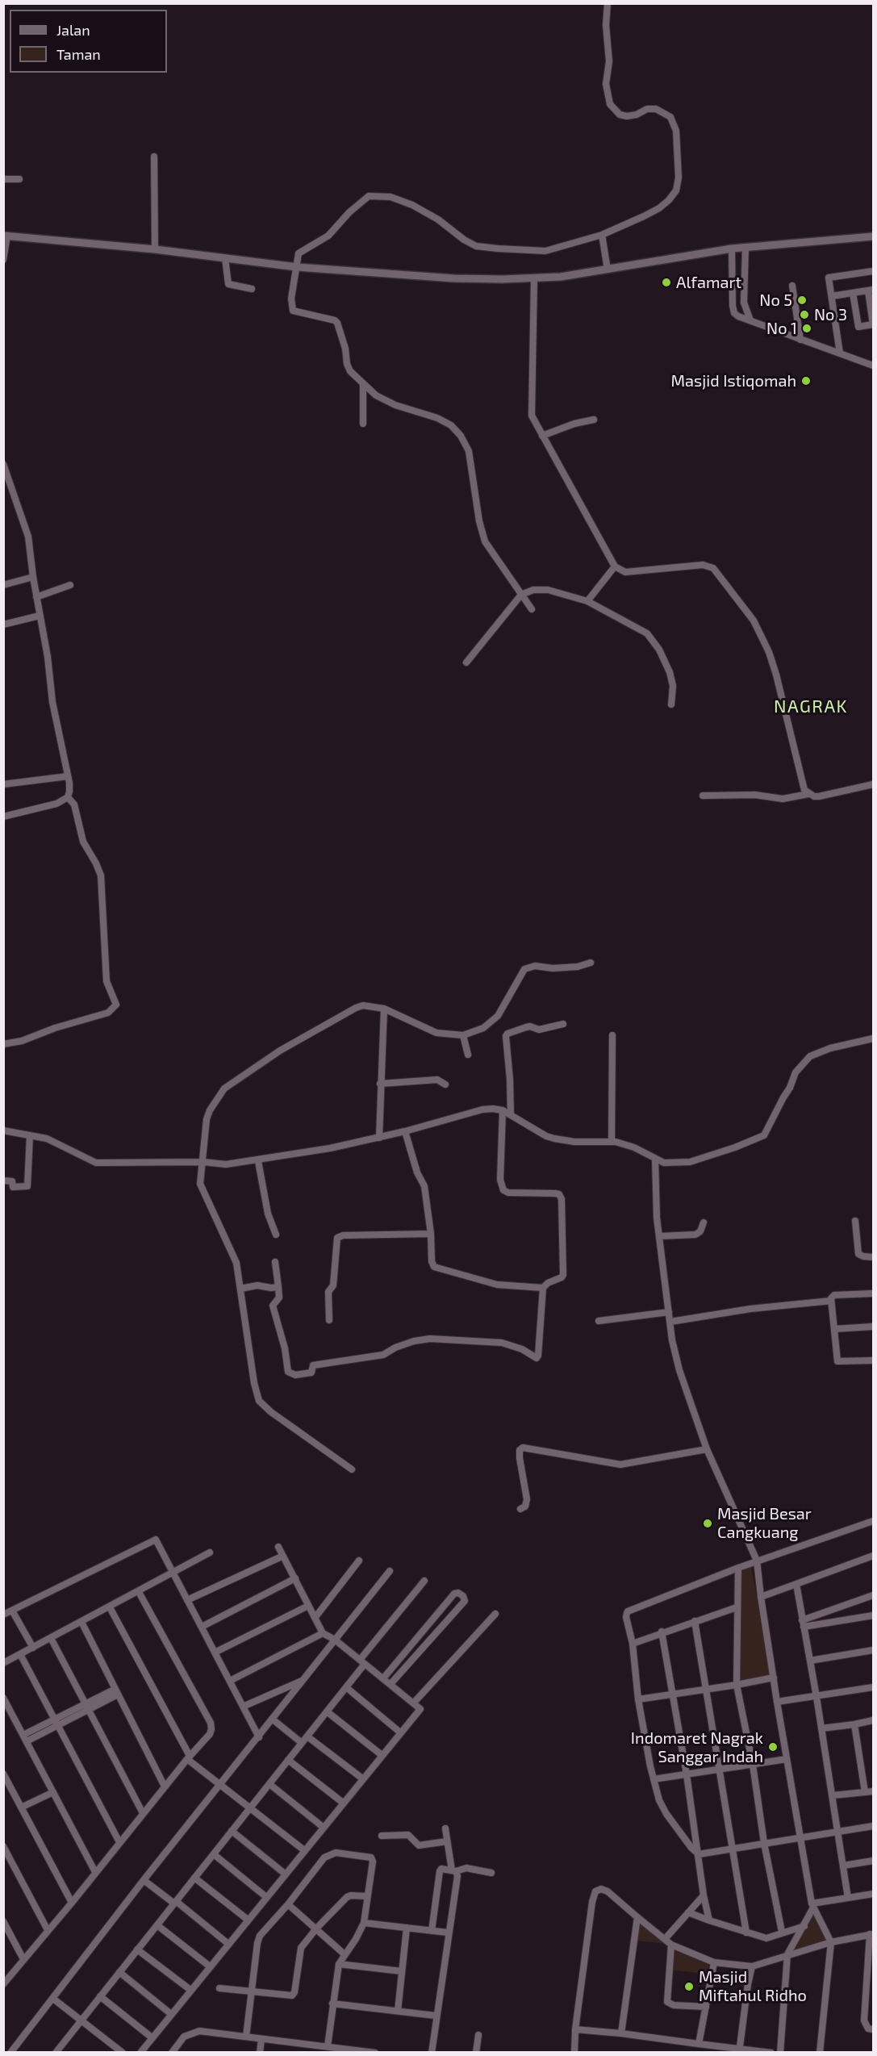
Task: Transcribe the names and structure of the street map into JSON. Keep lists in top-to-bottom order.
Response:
{
  "districts": ["NAGRAK"],
  "places": [
    "Alfamart",
    "No 5",
    "No 3",
    "No 1",
    "Masjid Istiqomah",
    "Masjid Besar Cangkuang",
    "Indomaret Nagrak Sanggar Indah",
    "Masjid Miftahul Ridho"
  ],
  "legend": ["Jalan", "Taman"]
}
